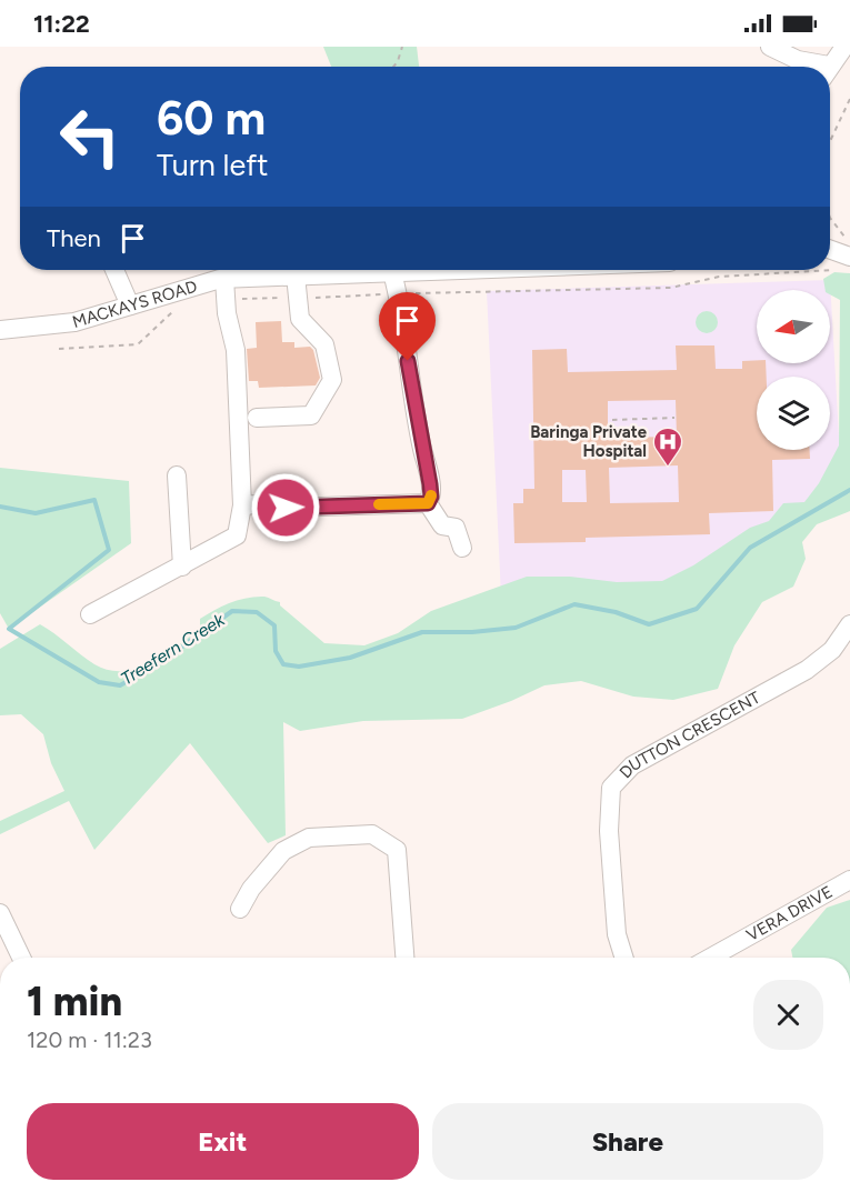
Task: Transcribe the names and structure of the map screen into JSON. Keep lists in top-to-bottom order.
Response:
{
  "streets": {
    "street": ["MACKAYS ROAD", "DUTTON CRESCENT", "VERA DRIVE"]
  },
  "water": ["Treefern Creek"],
  "places": {
    "hospital": ["Baringa Private Hospital"]
  },
  "north": "left",
  "page": {
    "status": "11:22",
    "turn": ["60 m", "Turn left"],
    "then": "Then",
    "heading": ["1 min", "120 m · 11:23"],
    "buttons": ["Exit", "Share"]
  }
}
